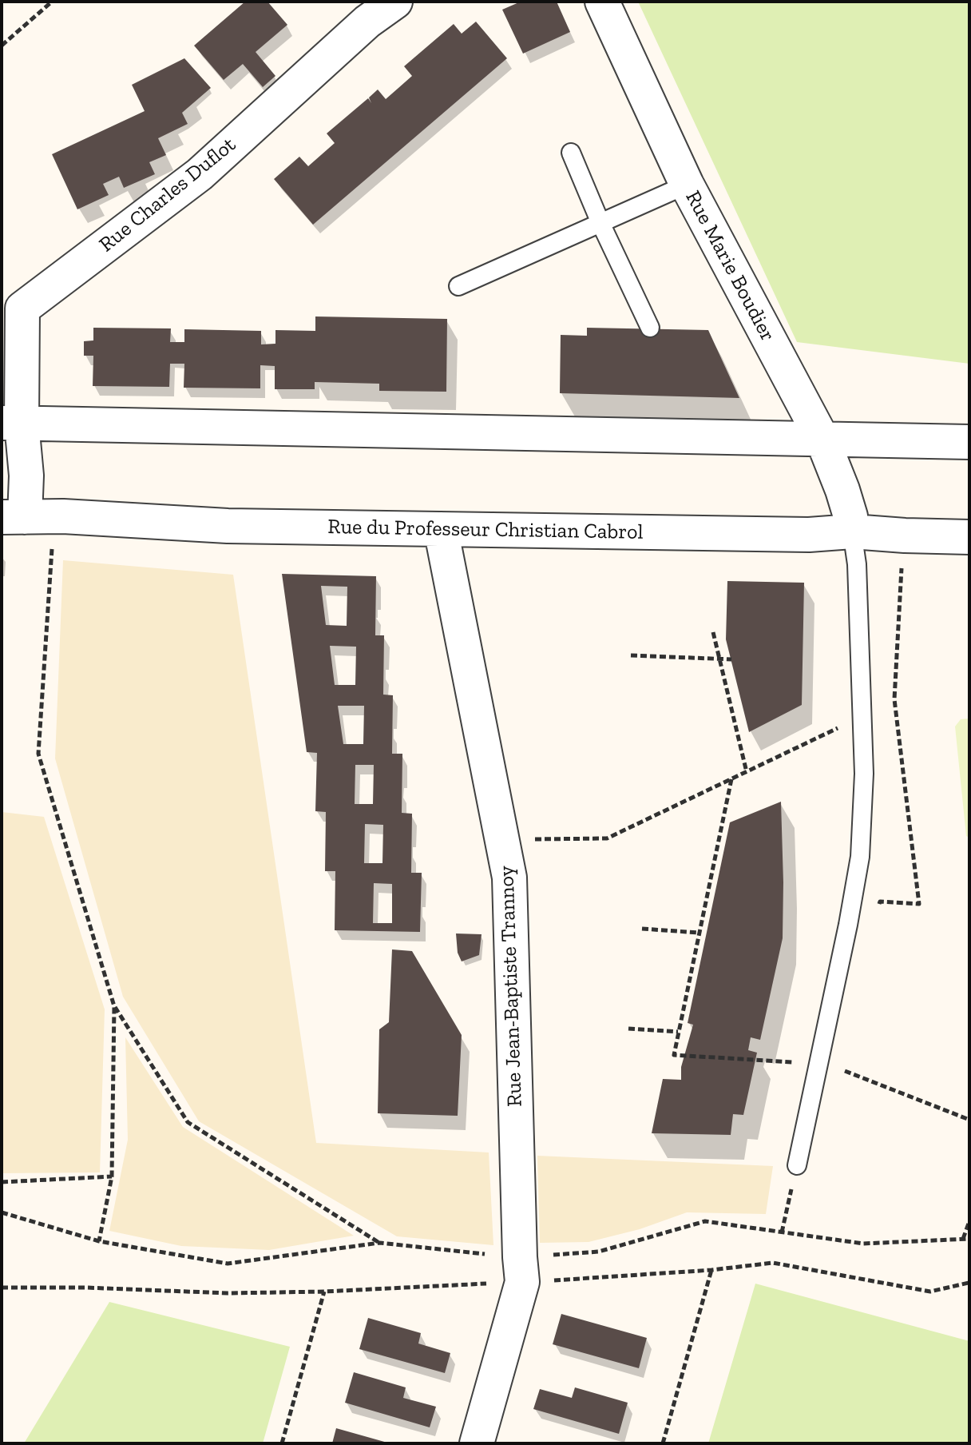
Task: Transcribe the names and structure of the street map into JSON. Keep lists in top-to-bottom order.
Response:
{
  "streets": {
    "street": [
      "Rue Charles Duflot",
      "Rue Marie Boudier",
      "Rue du Professeur Christian Cabrol",
      "Rue Jean-Baptiste Trannoy"
    ]
  },
  "crossings": [
    ["Rue Marie Boudier", "Rue du Professeur Christian Cabrol"],
    ["Rue du Professeur Christian Cabrol", "Rue Jean-Baptiste Trannoy"]
  ]
}
